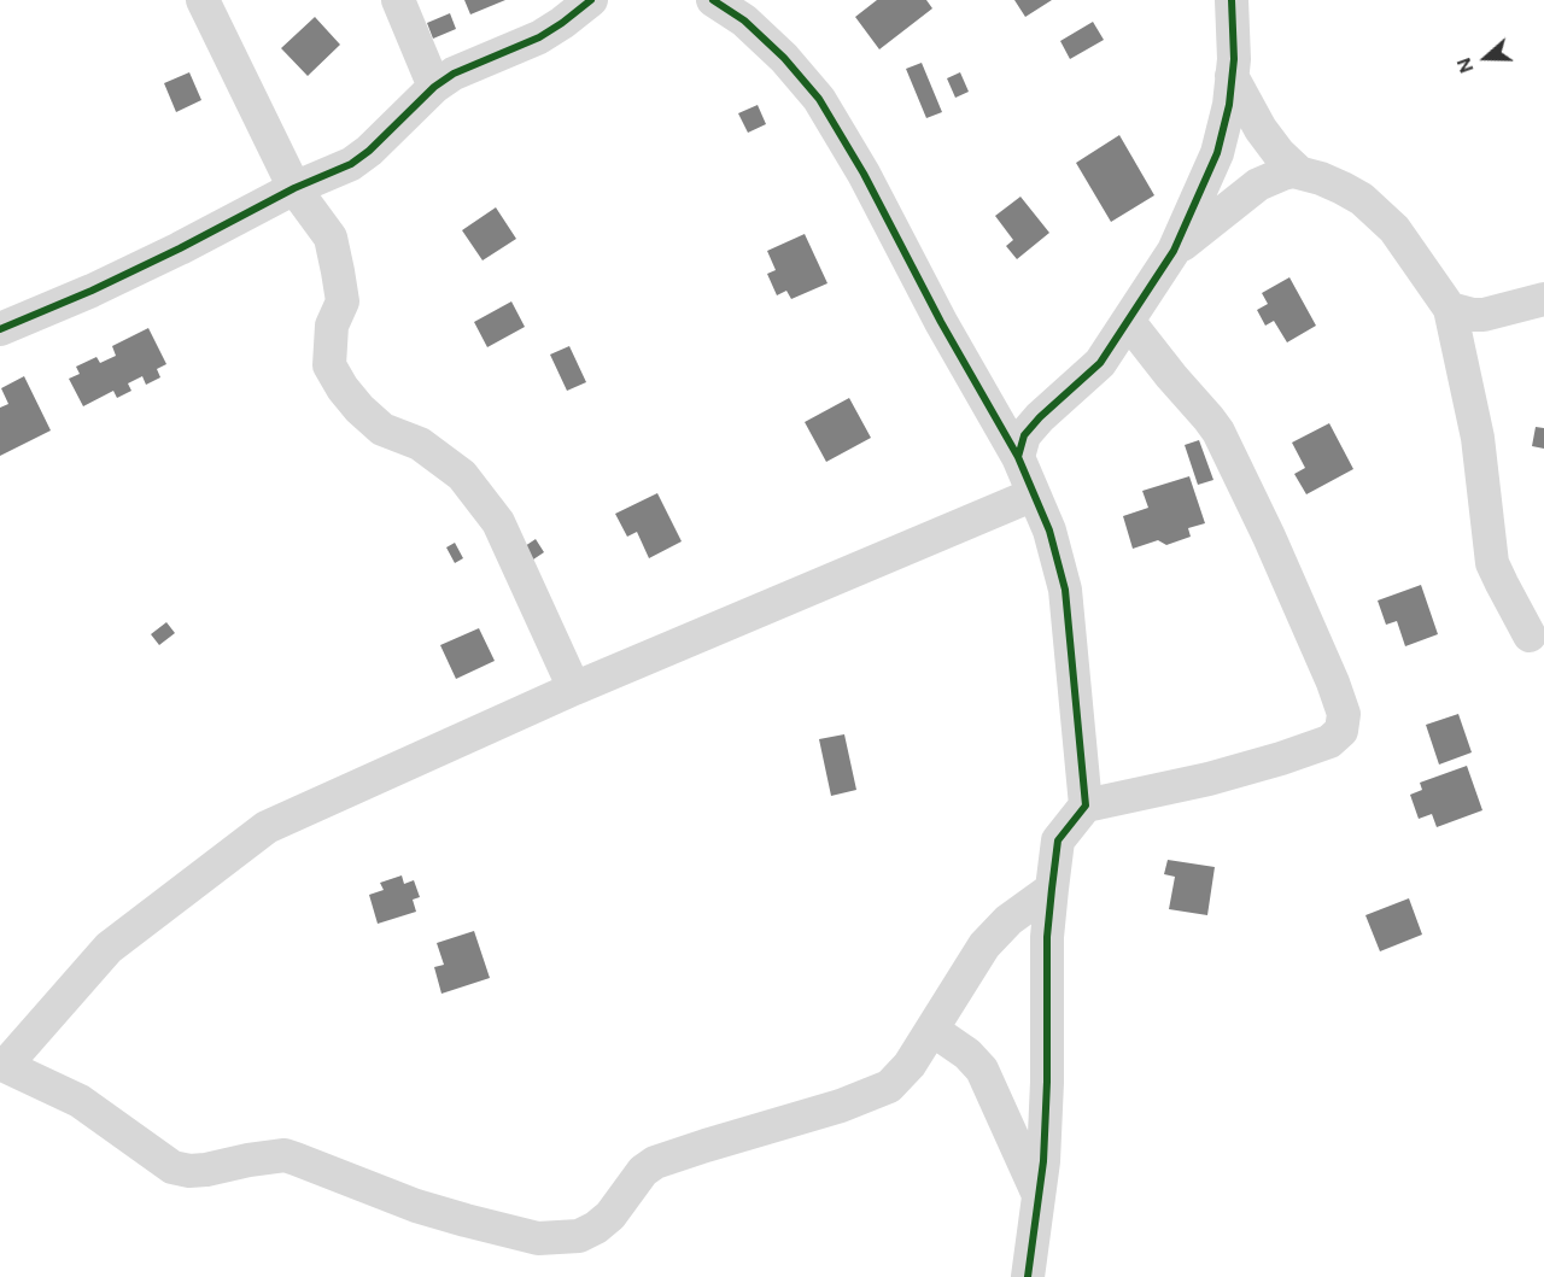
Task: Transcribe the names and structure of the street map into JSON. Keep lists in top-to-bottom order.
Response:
{
  "north": "left"
}
